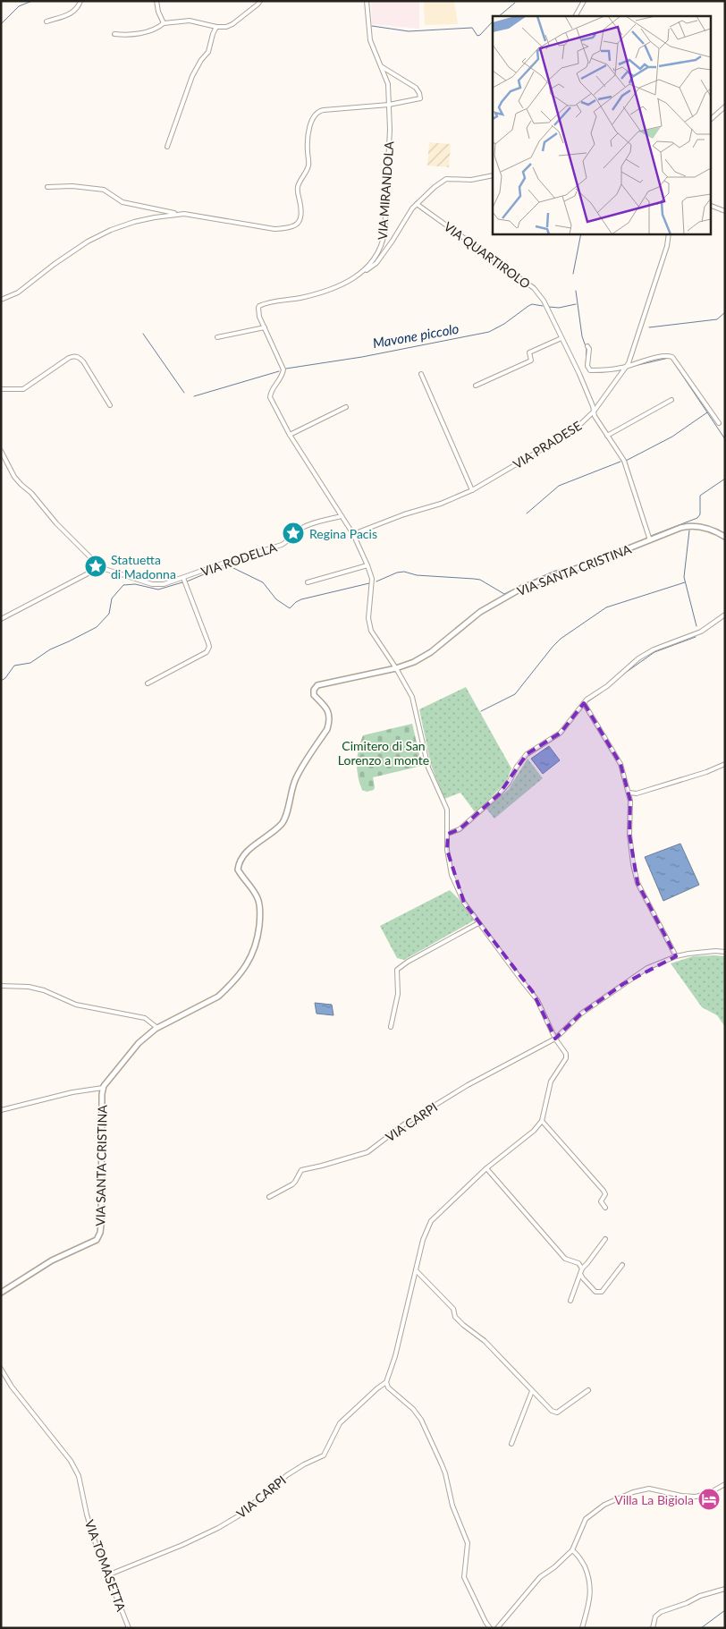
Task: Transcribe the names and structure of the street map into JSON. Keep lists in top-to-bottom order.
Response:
{
  "streets": {
    "street": [
      "VIA MIRANDOLA",
      "VIA QUARTIROLO",
      "VIA PRADESE",
      "VIA RODELLA",
      "VIA SANTA CRISTINA",
      "VIA CARPI",
      "VIA TOMASETTA"
    ]
  },
  "crossings": [
    ["VIA MIRANDOLA", "VIA PRADESE"],
    ["VIA MIRANDOLA", "VIA RODELLA"],
    ["VIA MIRANDOLA", "VIA SANTA CRISTINA"],
    ["VIA QUARTIROLO", "VIA PRADESE"],
    ["VIA QUARTIROLO", "VIA SANTA CRISTINA"],
    ["VIA CARPI", "VIA TOMASETTA"]
  ],
  "water": ["Mavone piccolo"],
  "parks": ["Cimitero di San Lorenzo a monte"],
  "places": {
    "place": ["Regina Pacis", "Statuetta di Madonna"],
    "hotel": ["Villa La Bigiola"]
  }
}
